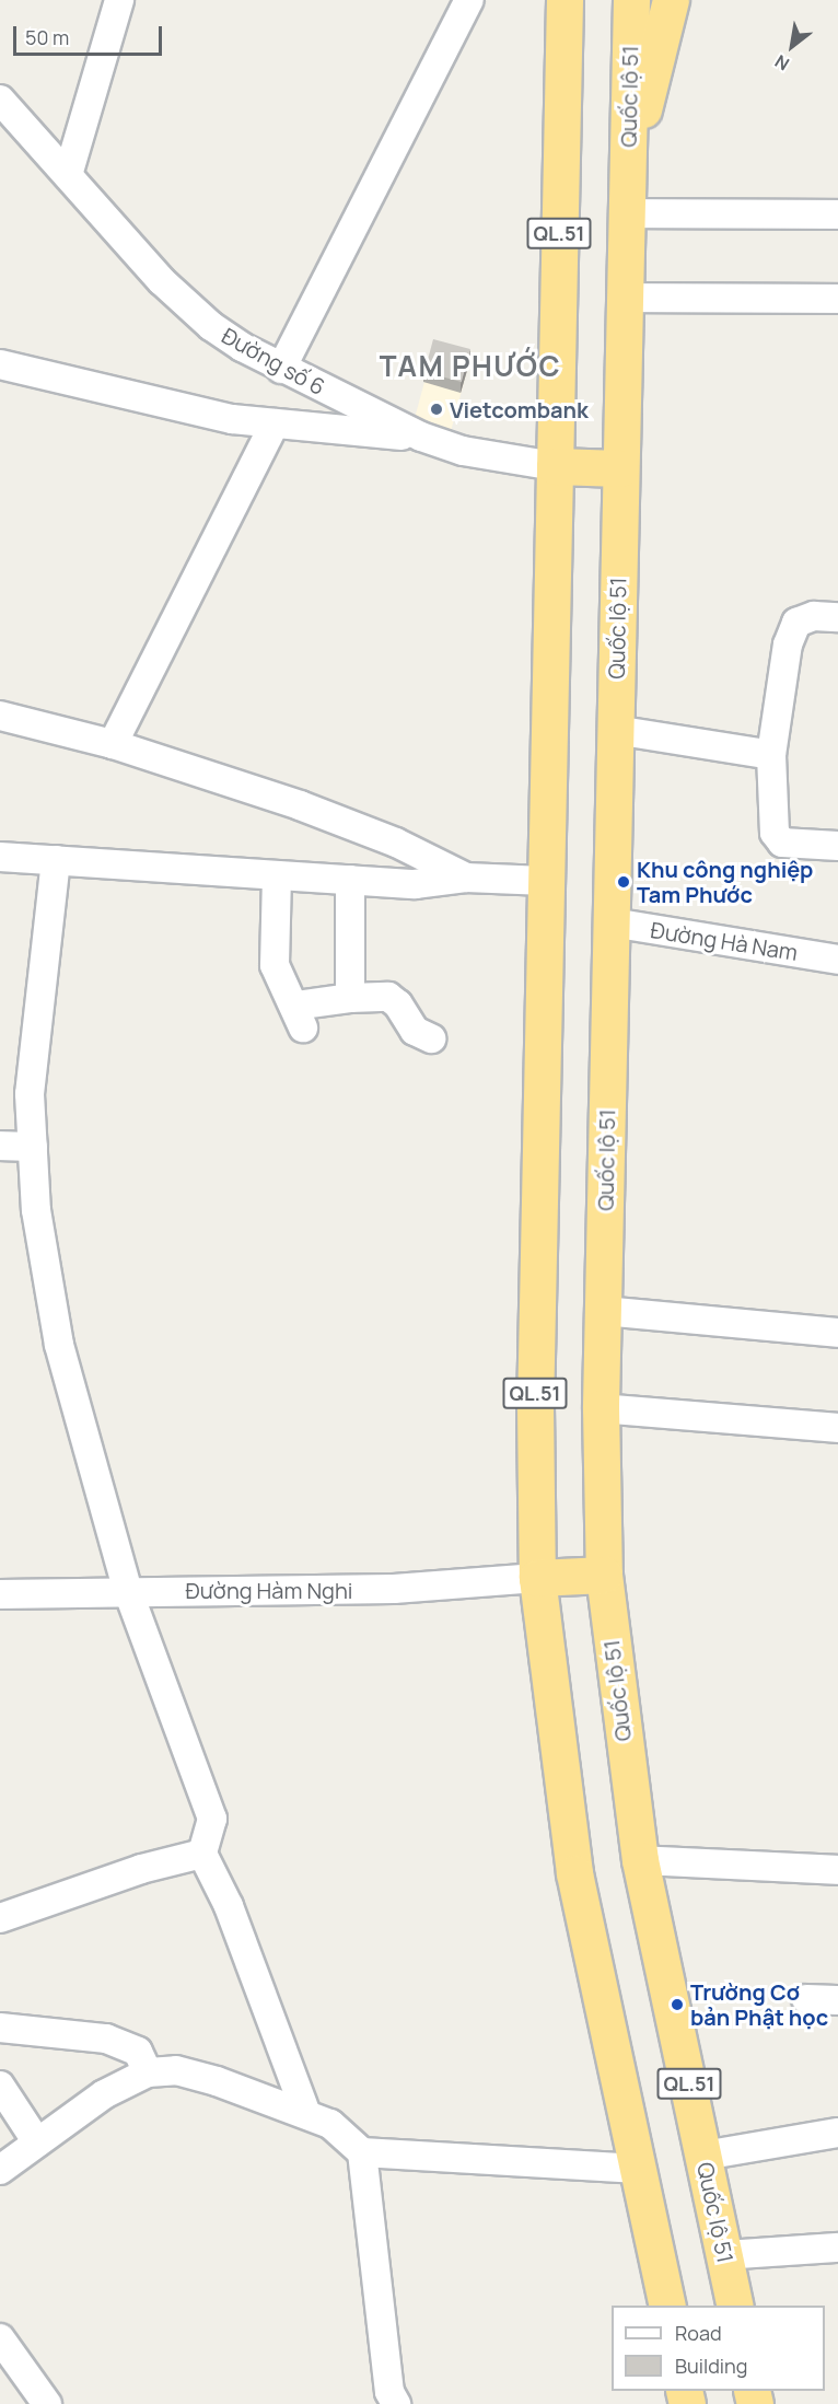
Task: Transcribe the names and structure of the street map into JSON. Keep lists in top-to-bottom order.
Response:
{
  "streets": {
    "highway": ["Quốc lộ 51", "QL.51"],
    "street": ["Đường số 6", "Đường Hà Nam", "Đường Hàm Nghi"]
  },
  "crossings": [
    ["Quốc lộ 51", "QL.51"],
    ["Quốc lộ 51", "Đường Hà Nam"],
    ["QL.51", "Đường số 6"],
    ["QL.51", "Đường Hàm Nghi"]
  ],
  "districts": ["TAM PHƯỚC"],
  "places": ["Vietcombank", "Khu công nghiệp Tam Phước", "Trường Cơ bản Phật học"],
  "legend": ["Road", "Building"],
  "scale_bar": "50 m",
  "north": "bottom left"
}
